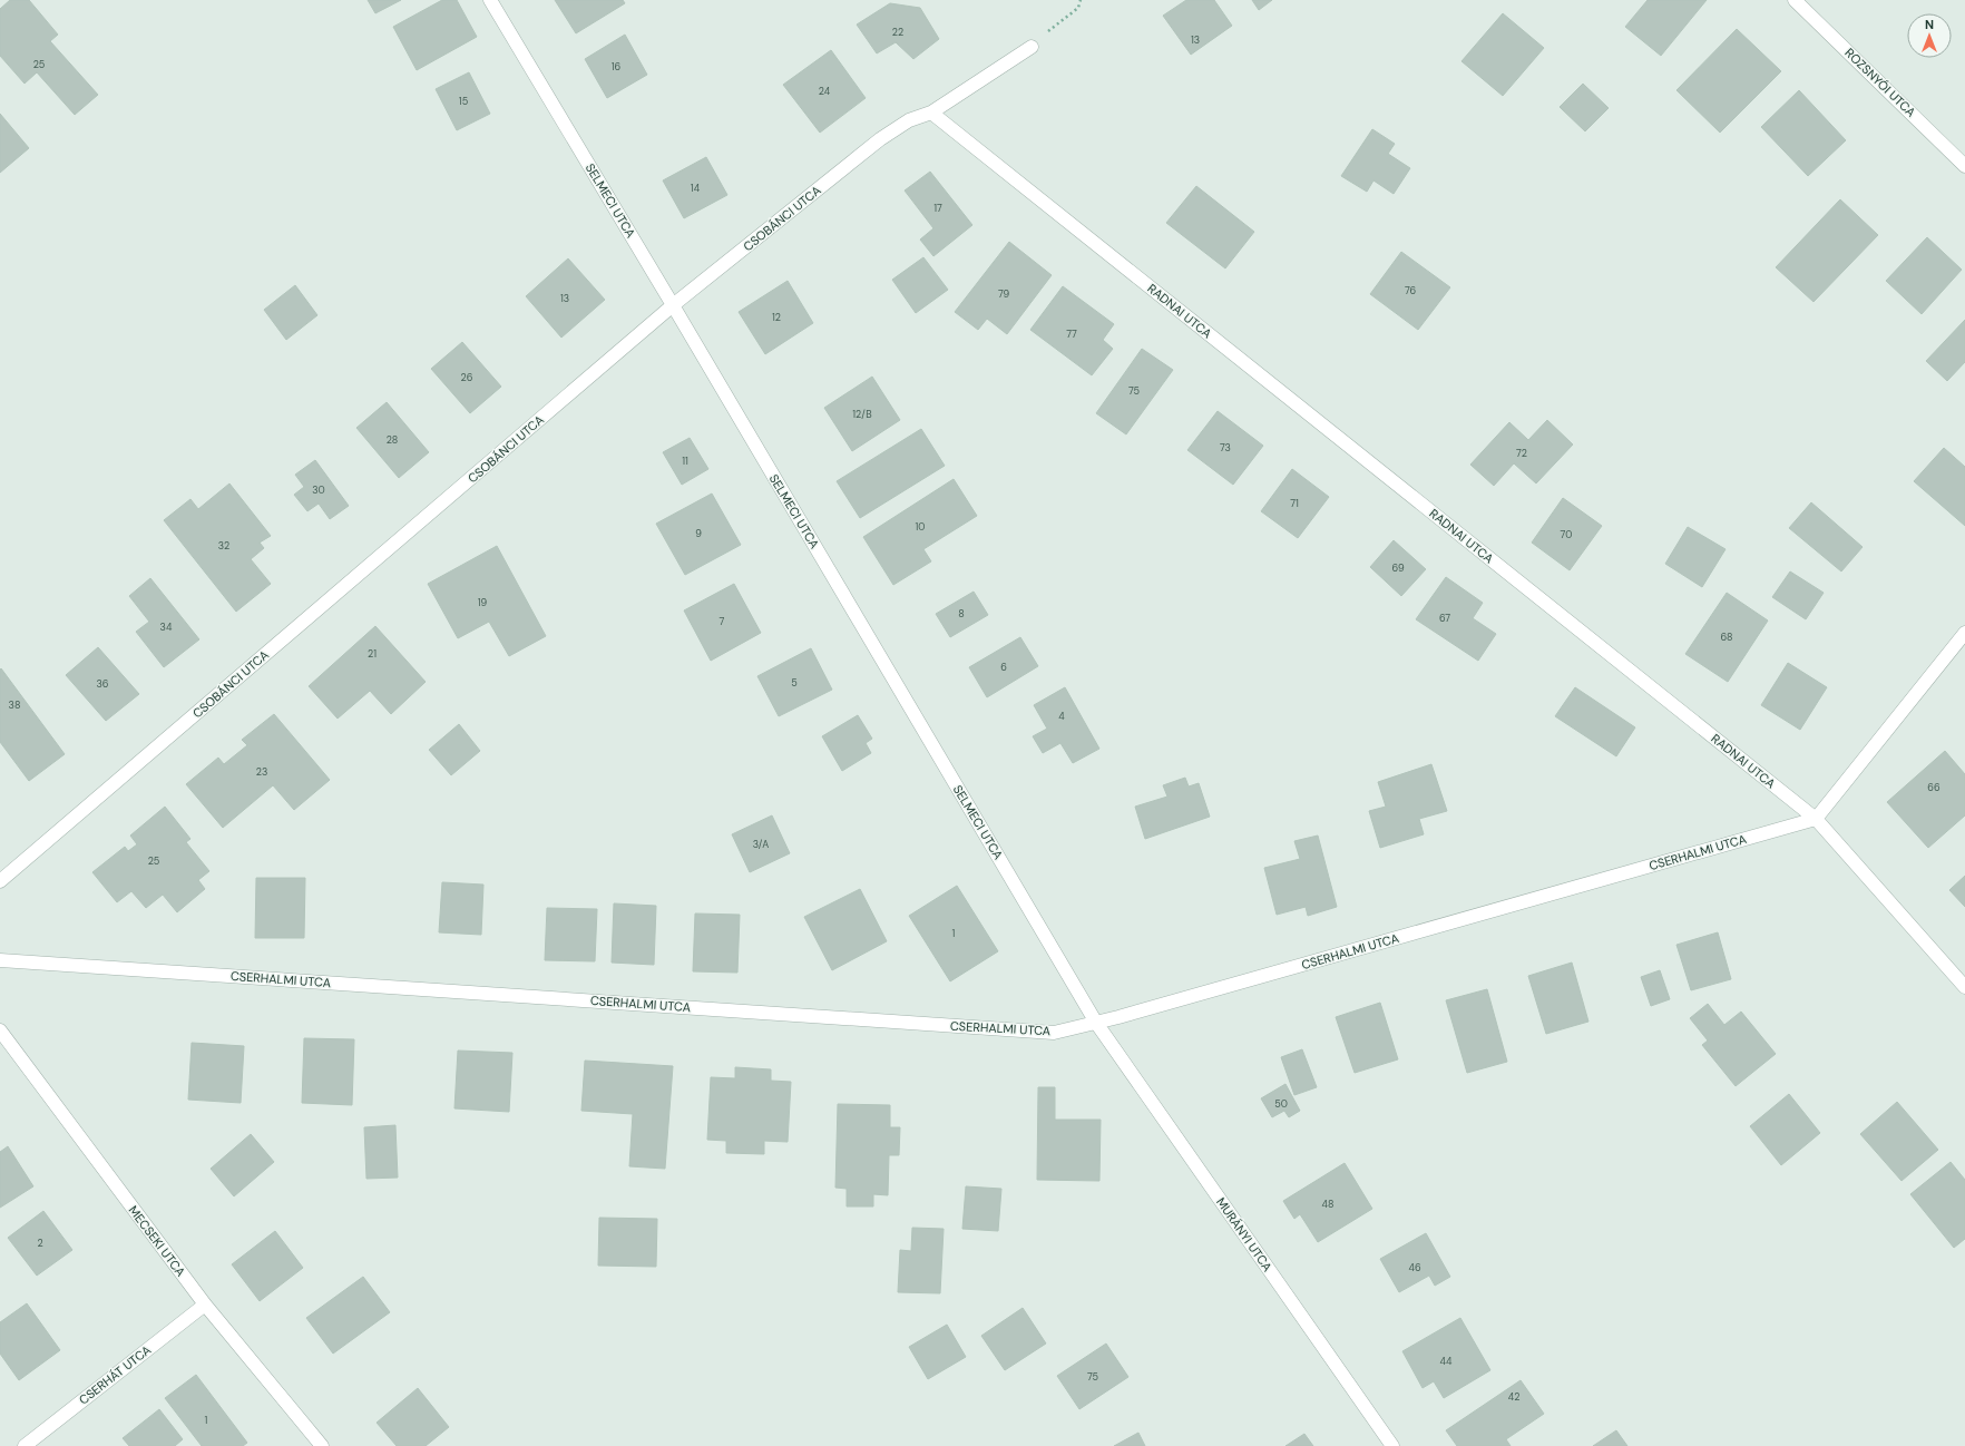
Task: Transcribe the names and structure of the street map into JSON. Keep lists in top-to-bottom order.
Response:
{
  "streets": {
    "street": [
      "ROZSNYÓI UTCA",
      "SELMECI UTCA",
      "CSOBÁNCI UTCA",
      "RADNAI UTCA",
      "CSERHALMI UTCA",
      "MURÁNYI UTCA",
      "MECSEKI UTCA",
      "CSERHÁT UTCA"
    ]
  },
  "crossings": [
    ["SELMECI UTCA", "CSOBÁNCI UTCA"],
    ["SELMECI UTCA", "CSERHALMI UTCA"],
    ["SELMECI UTCA", "MURÁNYI UTCA"],
    ["CSOBÁNCI UTCA", "RADNAI UTCA"],
    ["RADNAI UTCA", "CSERHALMI UTCA"],
    ["CSERHALMI UTCA", "MURÁNYI UTCA"],
    ["MECSEKI UTCA", "CSERHÁT UTCA"]
  ],
  "house_numbers": [
    "22",
    "13",
    "25",
    "16",
    "24",
    "15",
    "14",
    "17",
    "76",
    "79",
    "13",
    "12",
    "77",
    "26",
    "75",
    "12/B",
    "28",
    "73",
    "72",
    "11",
    "30",
    "71",
    "10",
    "9",
    "70",
    "32",
    "69",
    "19",
    "8",
    "67",
    "7",
    "34",
    "68",
    "21",
    "6",
    "5",
    "36",
    "38",
    "4",
    "23",
    "66",
    "3/A",
    "25",
    "1",
    "50",
    "48",
    "2",
    "46",
    "44",
    "75",
    "42",
    "1"
  ],
  "north": "top"
}
